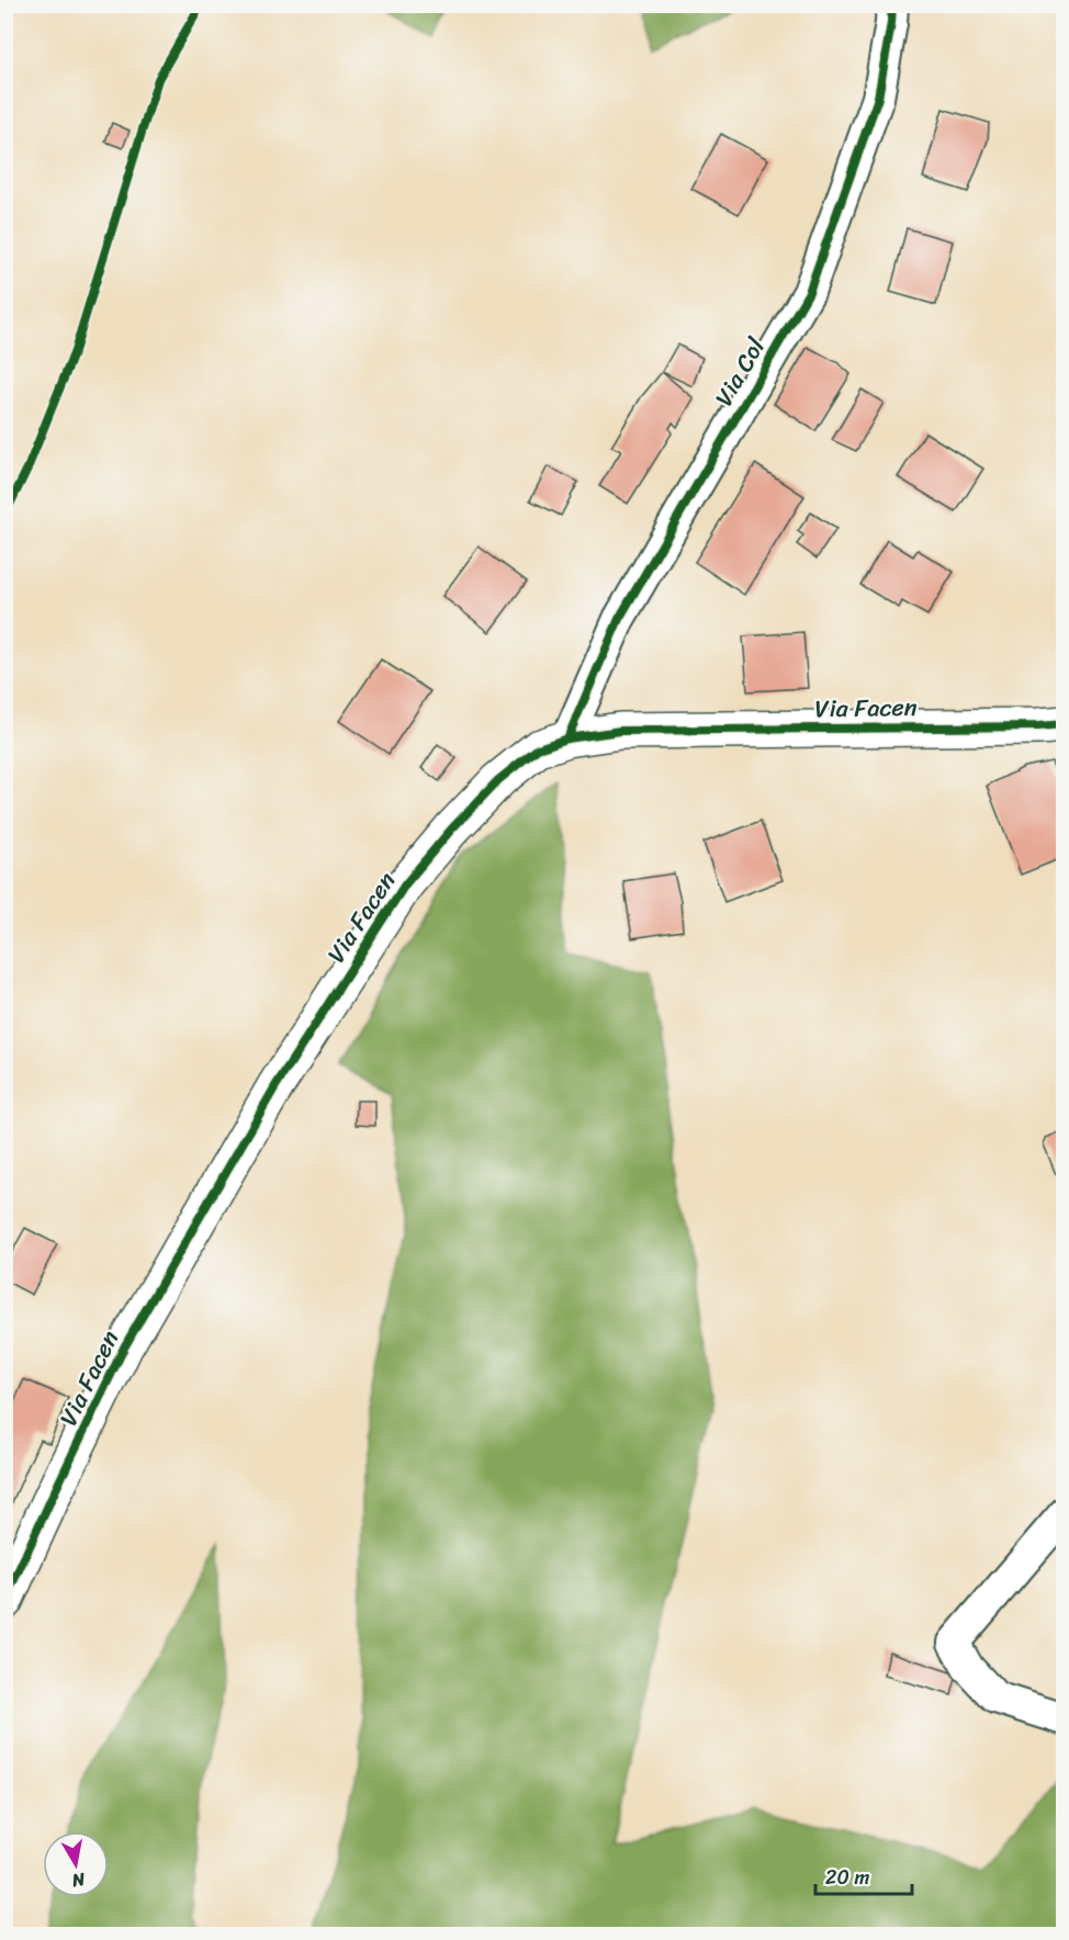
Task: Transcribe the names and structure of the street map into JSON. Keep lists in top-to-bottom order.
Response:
{
  "streets": {
    "street": ["Via Col", "Via Facen"]
  },
  "crossings": [
    ["Via Col", "Via Facen"]
  ],
  "scale_bar": "20 m",
  "north": "bottom"
}
